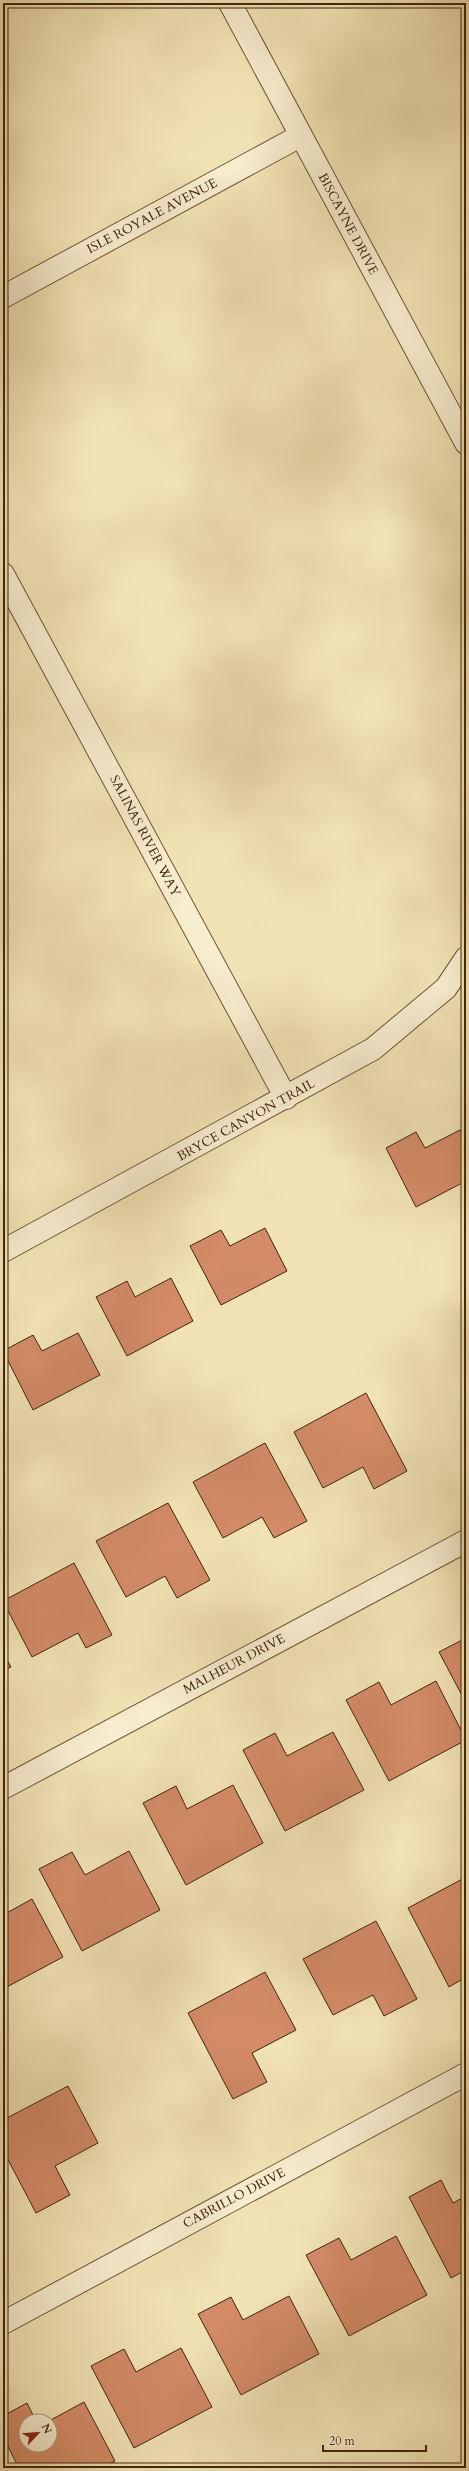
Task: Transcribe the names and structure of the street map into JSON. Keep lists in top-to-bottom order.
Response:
{
  "streets": {
    "street": [
      "ISLE ROYALE AVENUE",
      "BISCAYNE DRIVE",
      "SALINAS RIVER WAY",
      "BRYCE CANYON TRAIL",
      "MALHEUR DRIVE",
      "CABRILLO DRIVE"
    ]
  },
  "crossings": [
    ["ISLE ROYALE AVENUE", "BISCAYNE DRIVE"],
    ["SALINAS RIVER WAY", "BRYCE CANYON TRAIL"]
  ],
  "scale_bar": "20 m",
  "north": "top right"
}
